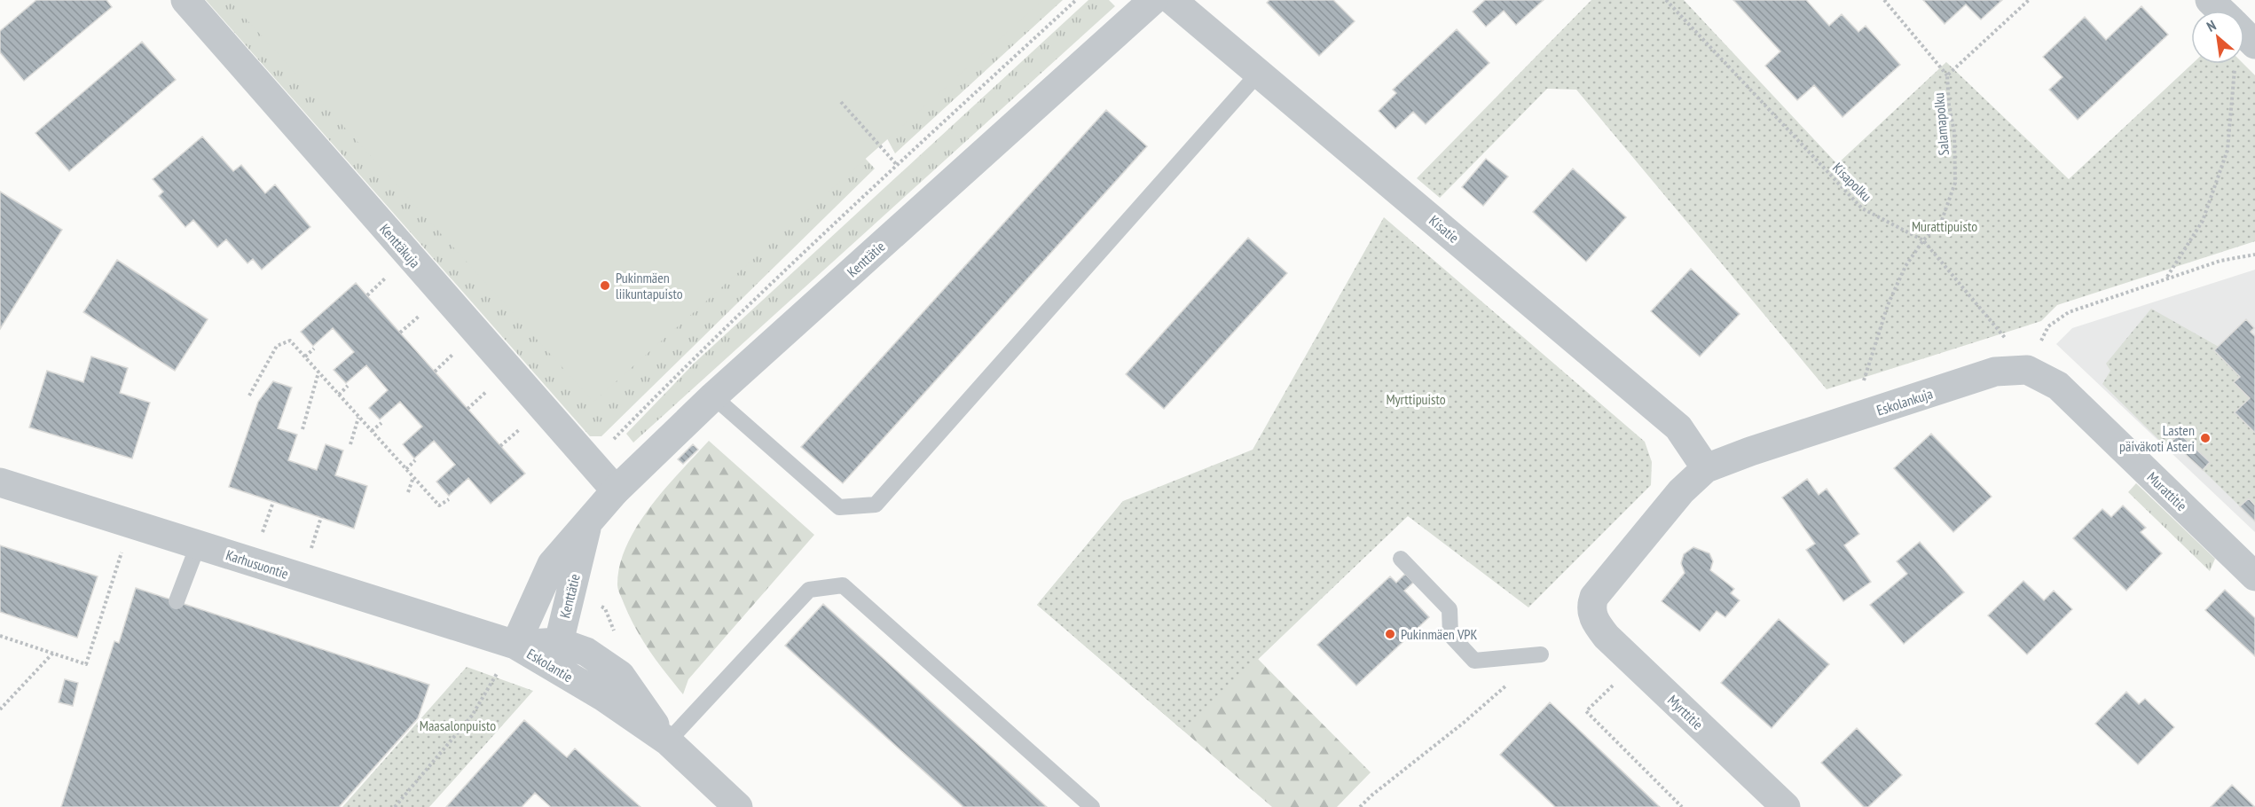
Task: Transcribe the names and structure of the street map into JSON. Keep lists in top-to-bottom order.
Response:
{
  "streets": {
    "street": [
      "Kisatie",
      "Kenttäkuja",
      "Kenttätie",
      "Eskolankuja",
      "Murattitie",
      "Karhusuontie",
      "Eskolantie",
      "Myrttitie"
    ],
    "path": ["Salamapolku", "Kisapolku"]
  },
  "crossings": [
    ["Salamapolku", "Kisapolku"],
    ["Kisapolku", "Eskolankuja"],
    ["Kisapolku", "Murattitie"],
    ["Kisatie", "Eskolankuja"],
    ["Kenttäkuja", "Kenttätie"],
    ["Kenttätie", "Karhusuontie"],
    ["Kenttätie", "Eskolantie"],
    ["Eskolankuja", "Murattitie"],
    ["Eskolankuja", "Myrttitie"],
    ["Karhusuontie", "Eskolantie"]
  ],
  "parks": ["Murattipuisto", "Myrttipuisto", "Maasalonpuisto"],
  "places": ["Pukinmäen liikuntapuisto", "Lasten päiväkoti Asteri", "Pukinmäen VPK"],
  "north": "top left"
}
